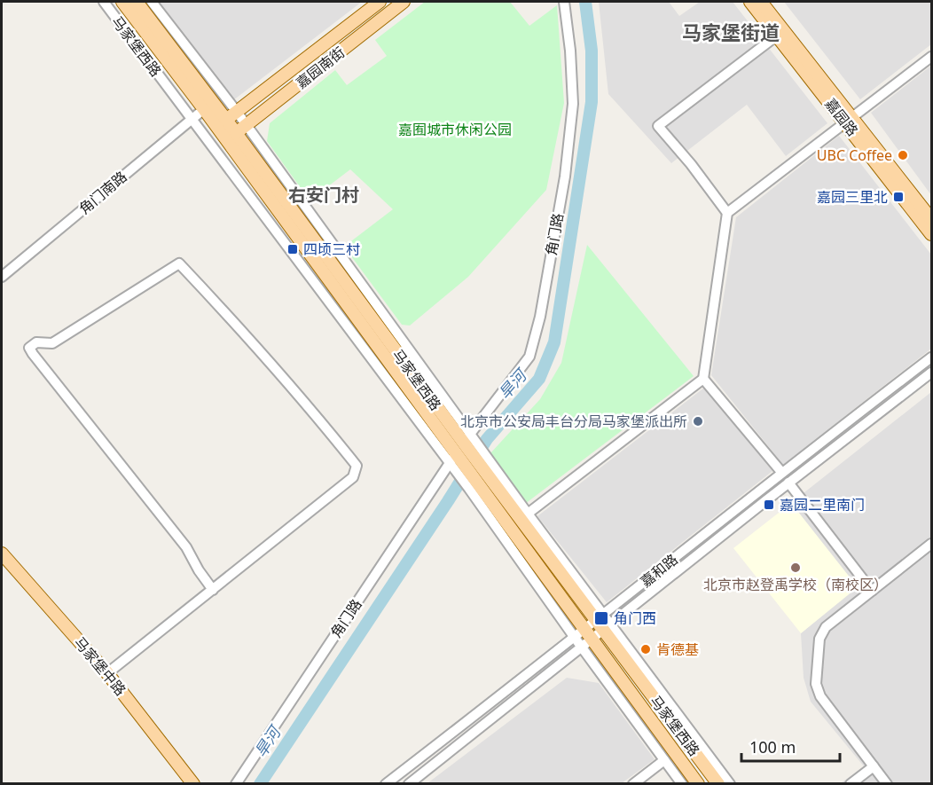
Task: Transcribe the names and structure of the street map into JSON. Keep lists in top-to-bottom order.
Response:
{
  "streets": {
    "main road": [
      "马家堡西路",
      "嘉园南街",
      "嘉园路",
      "马家堡中路"
    ],
    "street": ["角门南路", "角门路", "嘉和路"]
  },
  "crossings": [
    ["马家堡西路", "嘉园南街"],
    ["马家堡西路", "角门南路"],
    ["马家堡西路", "角门路"],
    ["马家堡西路", "嘉和路"]
  ],
  "districts": ["马家堡街道", "右安门村"],
  "water": ["旱河"],
  "parks": ["嘉囿城市休闲公园"],
  "places": {
    "other": [
      "UBC Coffee",
      "北京市公安局丰台分局马家堡派出所",
      "北京市赵登禹学校（南校区）",
      "肯德基"
    ],
    "transit": [
      "嘉园三里北",
      "四顷三村",
      "嘉园二里南门",
      "角门西"
    ]
  },
  "scale_bar": "100 m"
}
